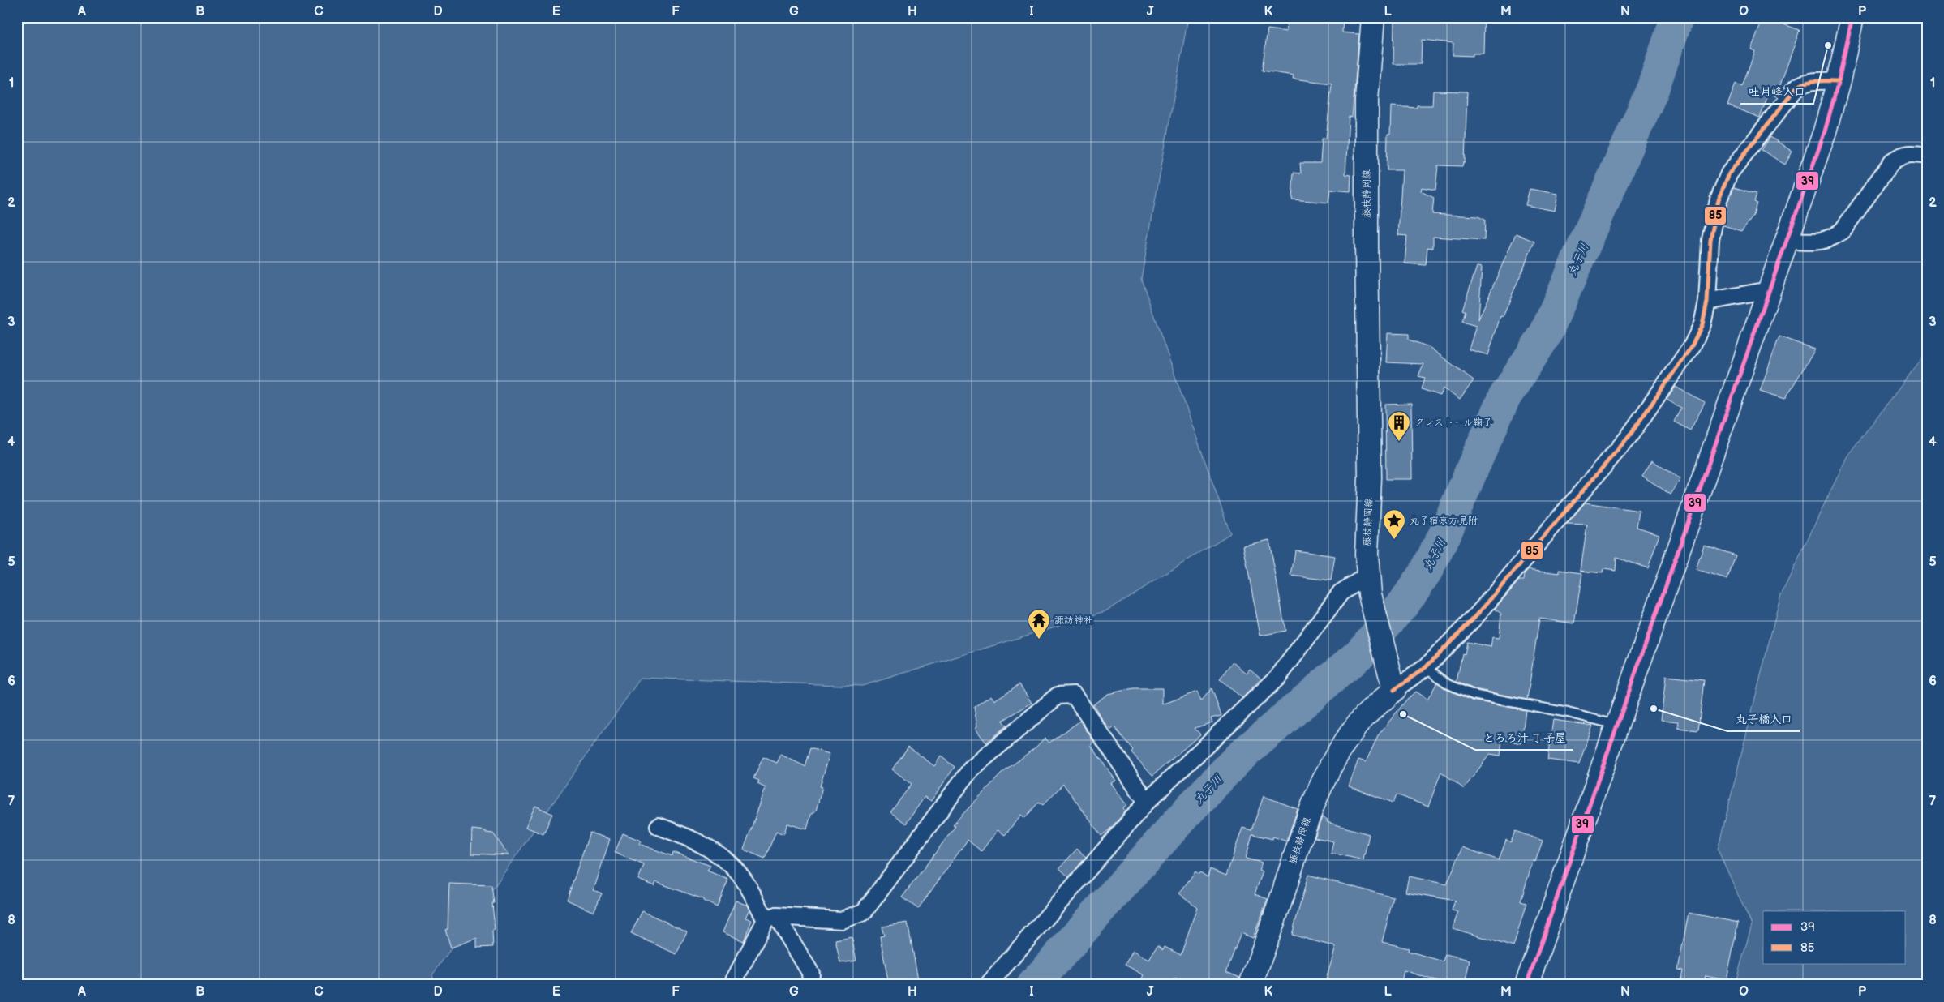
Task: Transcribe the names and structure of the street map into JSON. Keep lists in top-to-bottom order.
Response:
{
  "streets": {
    "main road": ["藤枝静岡線"]
  },
  "water": ["丸子川"],
  "places": {
    "other": ["吐月峰入口", "丸子橋入口", "とろろ汁 丁子屋"],
    "building": ["クレストール鞠子"],
    "place": ["丸子宿京方見附"],
    "temple": ["諏訪神社"]
  },
  "lines": ["transit line 39", "transit line 85"],
  "legend": ["39", "85"],
  "grid": {
    "columns": [
      "A",
      "B",
      "C",
      "D",
      "E",
      "F",
      "G",
      "H",
      "I",
      "J",
      "K",
      "L",
      "M",
      "N",
      "O",
      "P"
    ],
    "rows": [
      "1",
      "2",
      "3",
      "4",
      "5",
      "6",
      "7",
      "8"
    ]
  }
}
